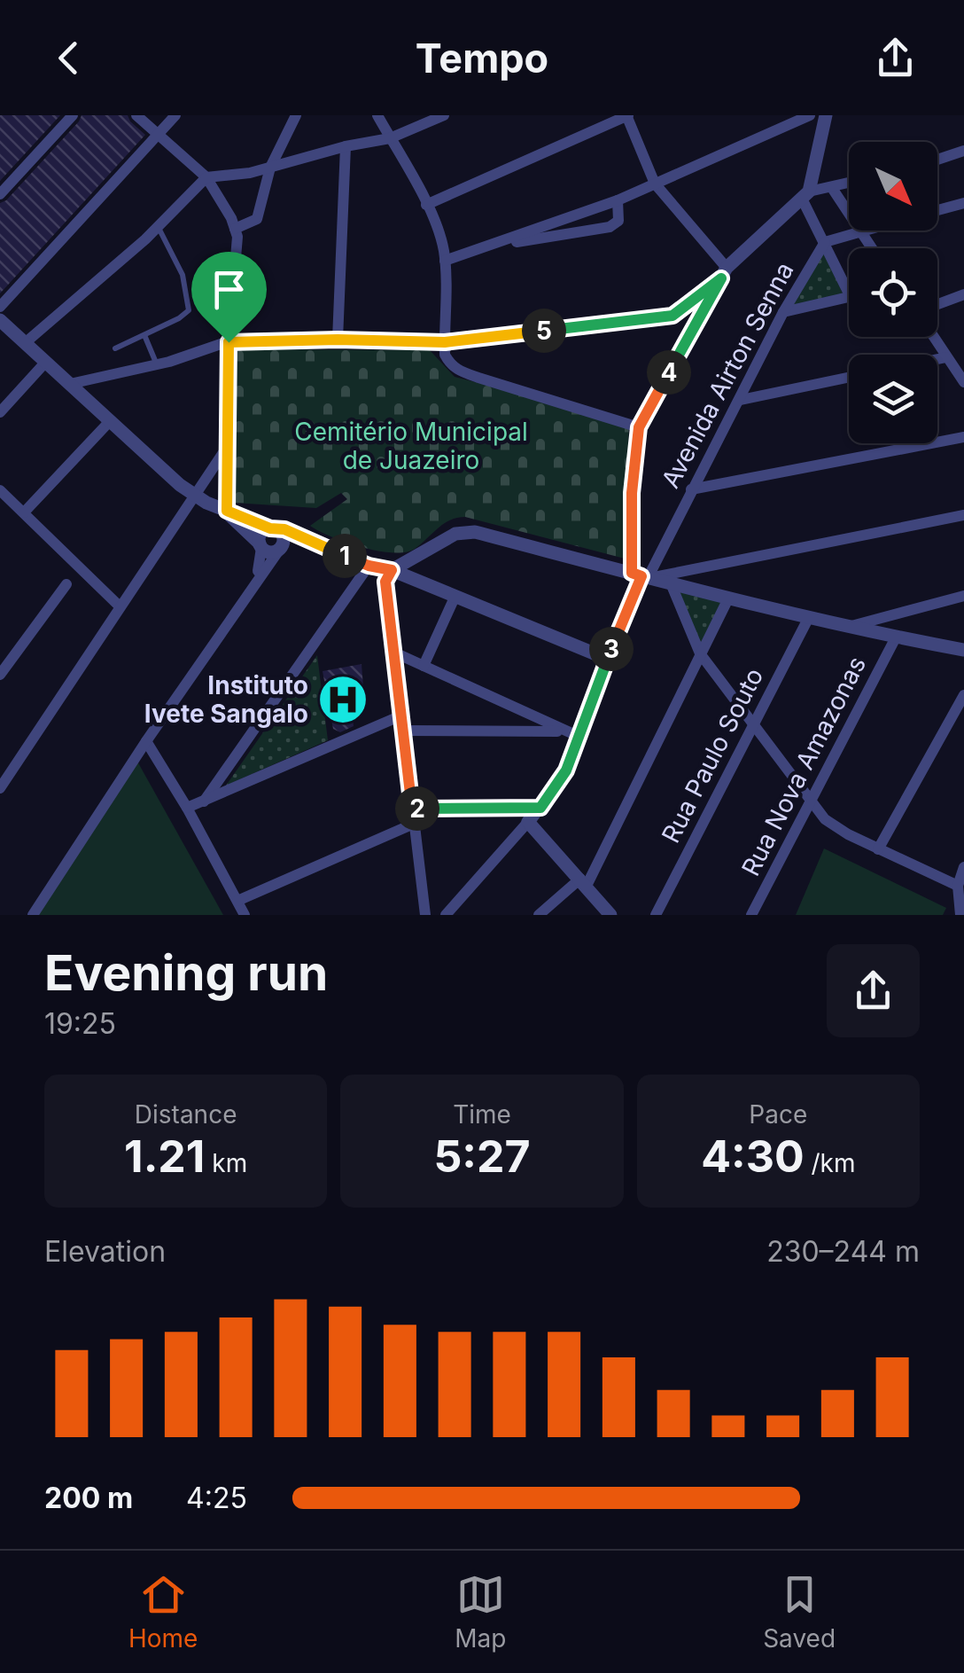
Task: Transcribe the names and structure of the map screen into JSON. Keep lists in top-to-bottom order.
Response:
{
  "streets": {
    "street": ["Avenida Airton Senna", "Rua Paulo Souto", "Rua Nova Amazonas"]
  },
  "parks": ["Cemitério Municipal de Juazeiro"],
  "places": {
    "hospital": ["Instituto Ivete Sangalo"]
  },
  "north": "bottom right",
  "page": {
    "header": "Tempo",
    "pins": [
      "5",
      "4",
      "1",
      "3",
      "2"
    ],
    "heading": ["Evening run", "19:25"],
    "stats": [
      ["Distance", "1.21 km"],
      ["Time", "5:27"],
      ["Pace", "4:30 /km"]
    ],
    "chart": ["Elevation", "230–244 m"],
    "list": [
      {
        "name": "200 m",
        "note": "4:25"
      }
    ],
    "tabs": ["Home", "Map", "Saved"]
  }
}
